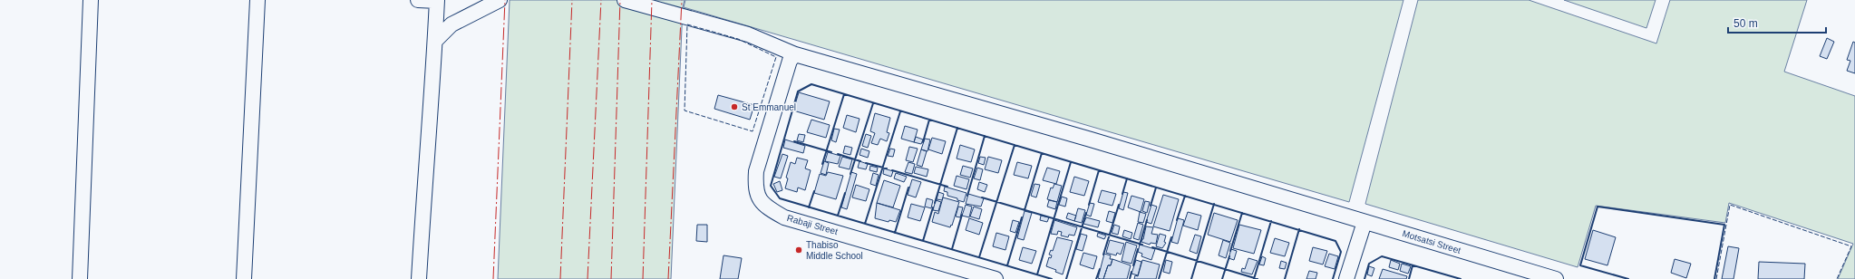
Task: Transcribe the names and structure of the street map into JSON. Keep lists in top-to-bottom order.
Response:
{
  "streets": {
    "street": ["Rabaji Street", "Motsatsi Street"]
  },
  "crossings": [
    ["Rabaji Street", "Motsatsi Street"]
  ],
  "places": ["St Emmanuel", "Thabiso Middle School"],
  "scale_bar": "50 m"
}
